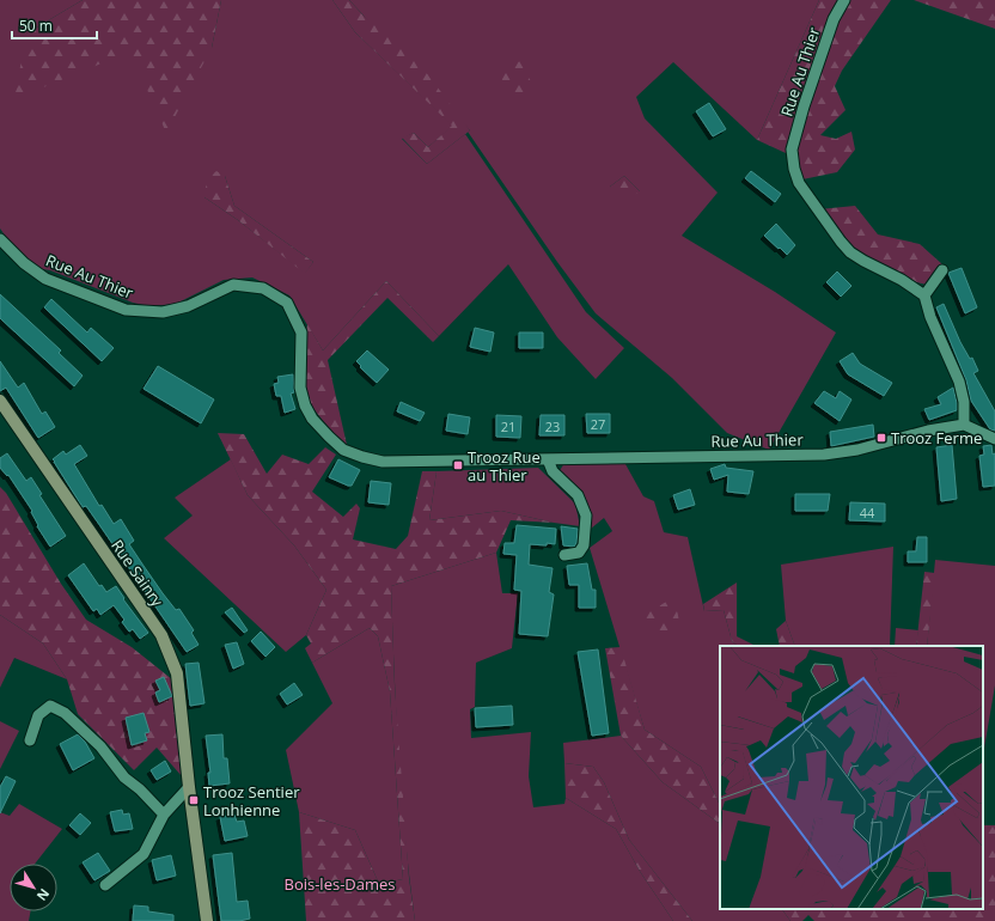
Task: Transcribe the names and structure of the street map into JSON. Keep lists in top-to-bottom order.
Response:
{
  "streets": {
    "street": ["Rue Au Thier", "Rue Sainry"]
  },
  "parks": ["Bois-les-Dames"],
  "places": {
    "transit": ["Trooz Ferme", "Trooz Rue au Thier", "Trooz Sentier Lonhienne"]
  },
  "house_numbers": [
    "27",
    "21",
    "23",
    "44"
  ],
  "scale_bar": "50 m",
  "north": "bottom right"
}
